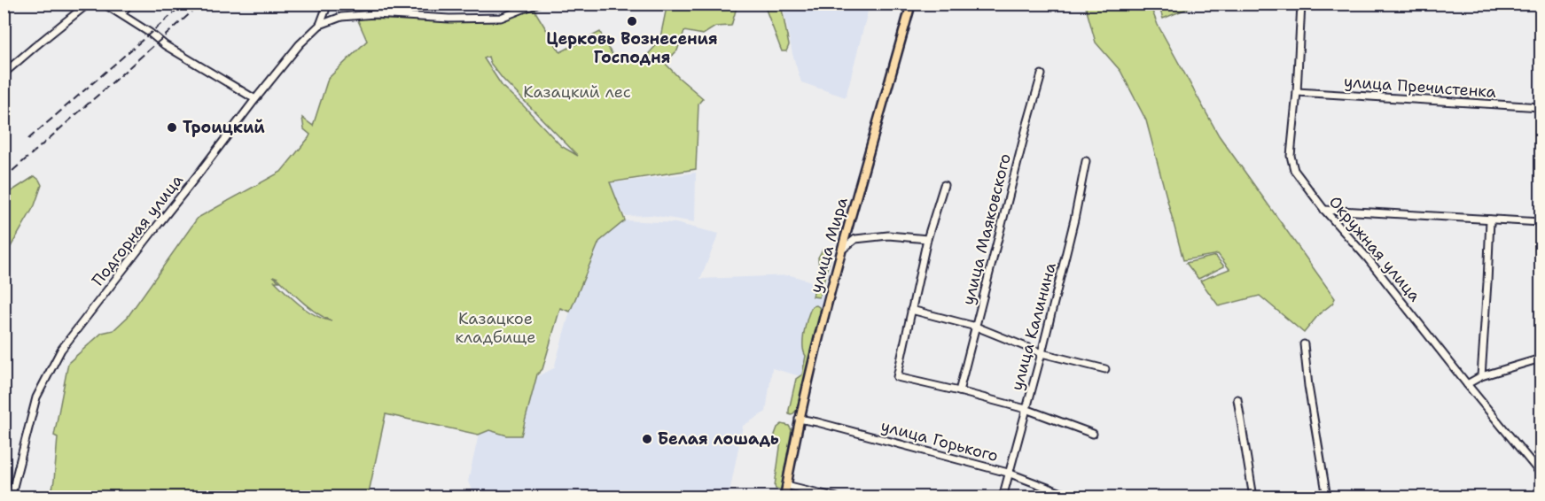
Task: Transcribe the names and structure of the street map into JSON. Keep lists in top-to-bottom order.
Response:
{
  "streets": {
    "main road": ["улица Мира"],
    "street": [
      "улица Пречистенка",
      "улица Маяковского",
      "Подгорная улица",
      "Окружная улица",
      "улица Калинина",
      "улица Горького"
    ]
  },
  "crossings": [
    ["улица Пречистенка", "Окружная улица"],
    ["улица Мира", "улица Горького"],
    ["улица Калинина", "улица Горького"]
  ],
  "parks": ["Казацкий лес", "Казацкое кладбище"],
  "places": ["Церковь Вознесения Господня", "Троицкий", "Белая лошадь"]
}
